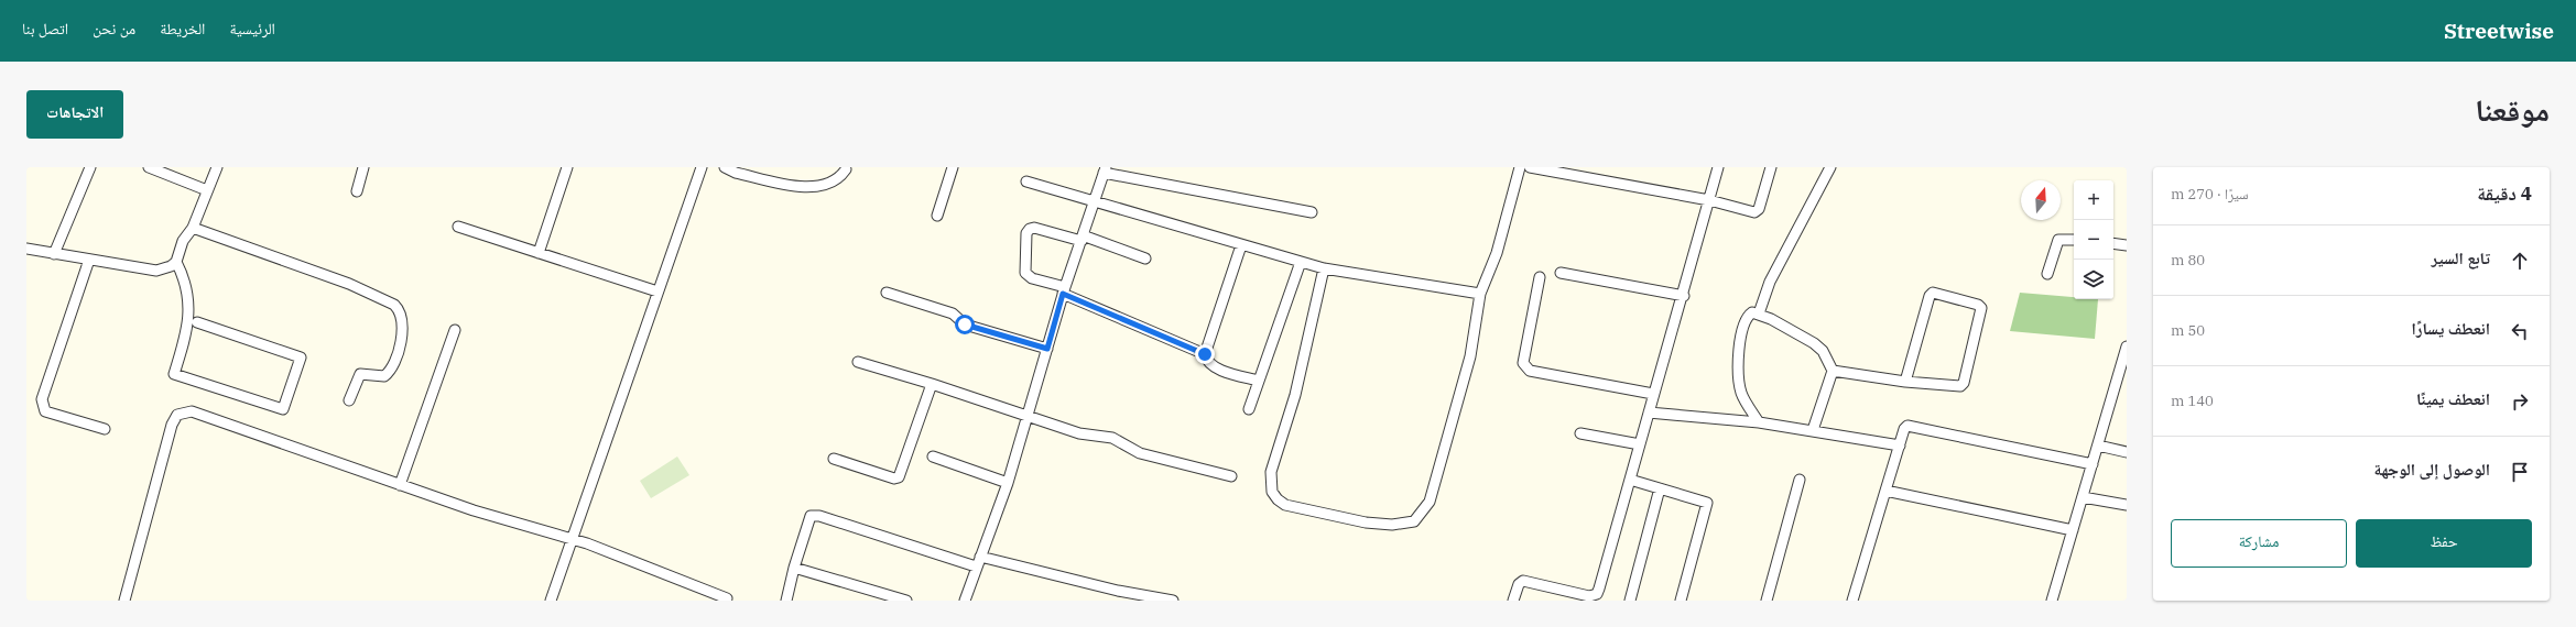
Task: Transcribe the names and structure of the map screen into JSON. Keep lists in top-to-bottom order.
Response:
{
  "north": "top",
  "page": {
    "header": "Streetwise",
    "nav": [
      "الرئيسية",
      "الخريطة",
      "من نحن",
      "اتصل بنا"
    ],
    "title": "موقعنا",
    "buttons": [
      "الاتجاهات",
      ["حفظ", "مشاركة"]
    ],
    "heading": ["4 دقيقة", "سيرًا · 270 m"],
    "map_buttons": ["+", "−"],
    "list": [
      ["تابع السير", "80 m"],
      ["انعطف يسارًا", "50 m"],
      ["انعطف يمينًا", "140 m"],
      "الوصول إلى الوجهة"
    ]
  }
}
